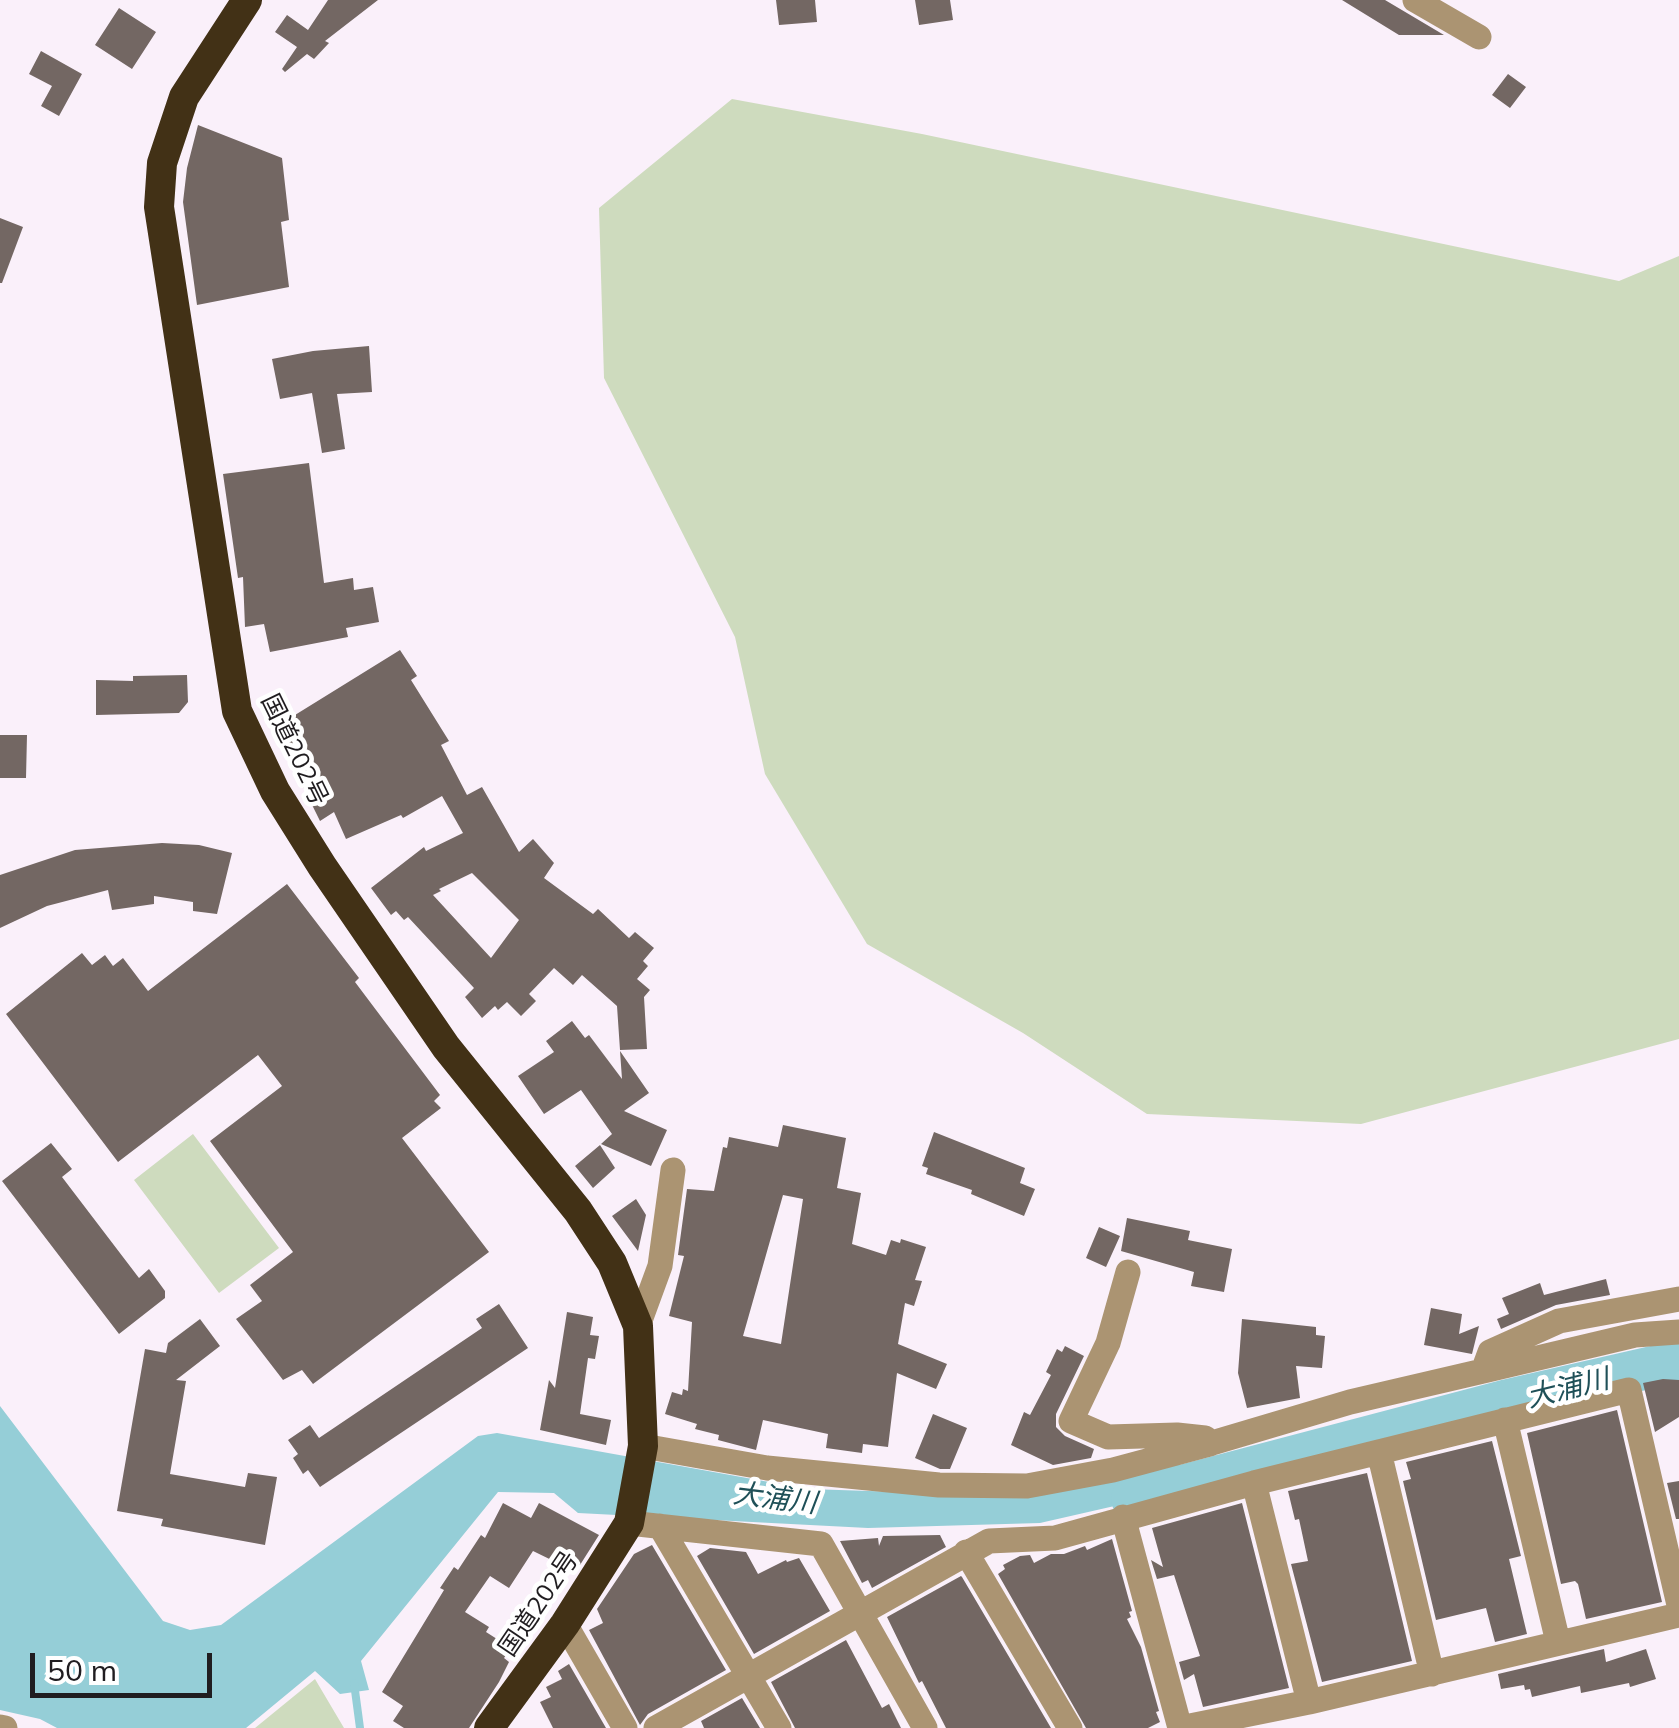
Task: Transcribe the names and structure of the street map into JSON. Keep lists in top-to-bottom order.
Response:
{
  "streets": {
    "highway": ["国道202号"]
  },
  "water": ["大浦川"],
  "scale_bar": "50 m"
}
